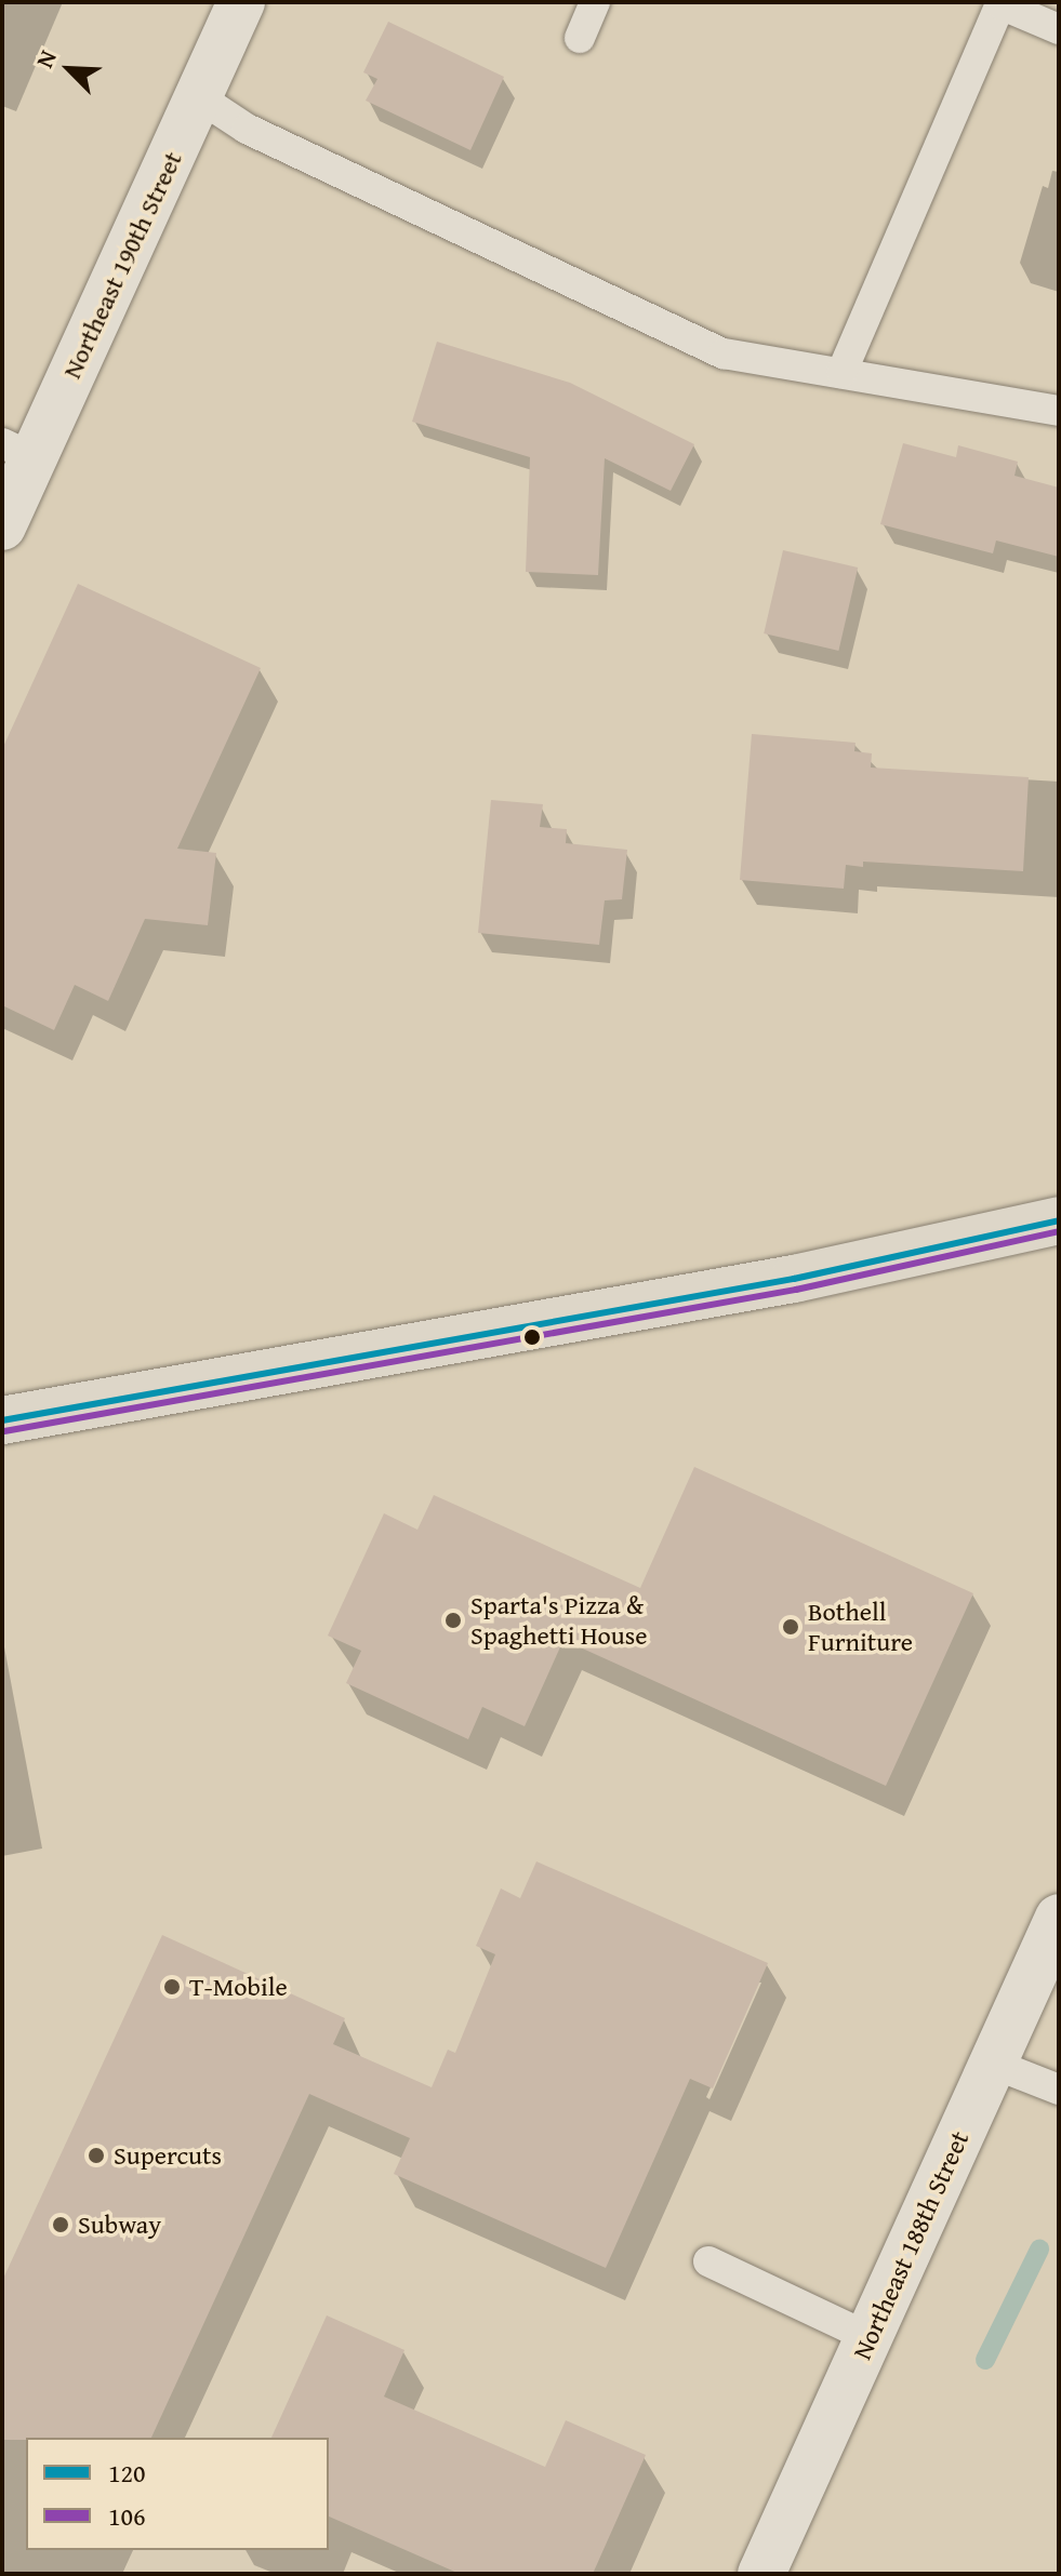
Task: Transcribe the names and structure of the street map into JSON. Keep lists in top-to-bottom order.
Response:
{
  "streets": {
    "street": ["Northeast 190th Street", "Northeast 188th Street"]
  },
  "places": [
    "Sparta's Pizza & Spaghetti House",
    "Bothell Furniture",
    "T-Mobile",
    "Supercuts",
    "Subway"
  ],
  "lines": ["transit line 120", "transit line 106"],
  "legend": ["120", "106"],
  "north": "top left"
}
